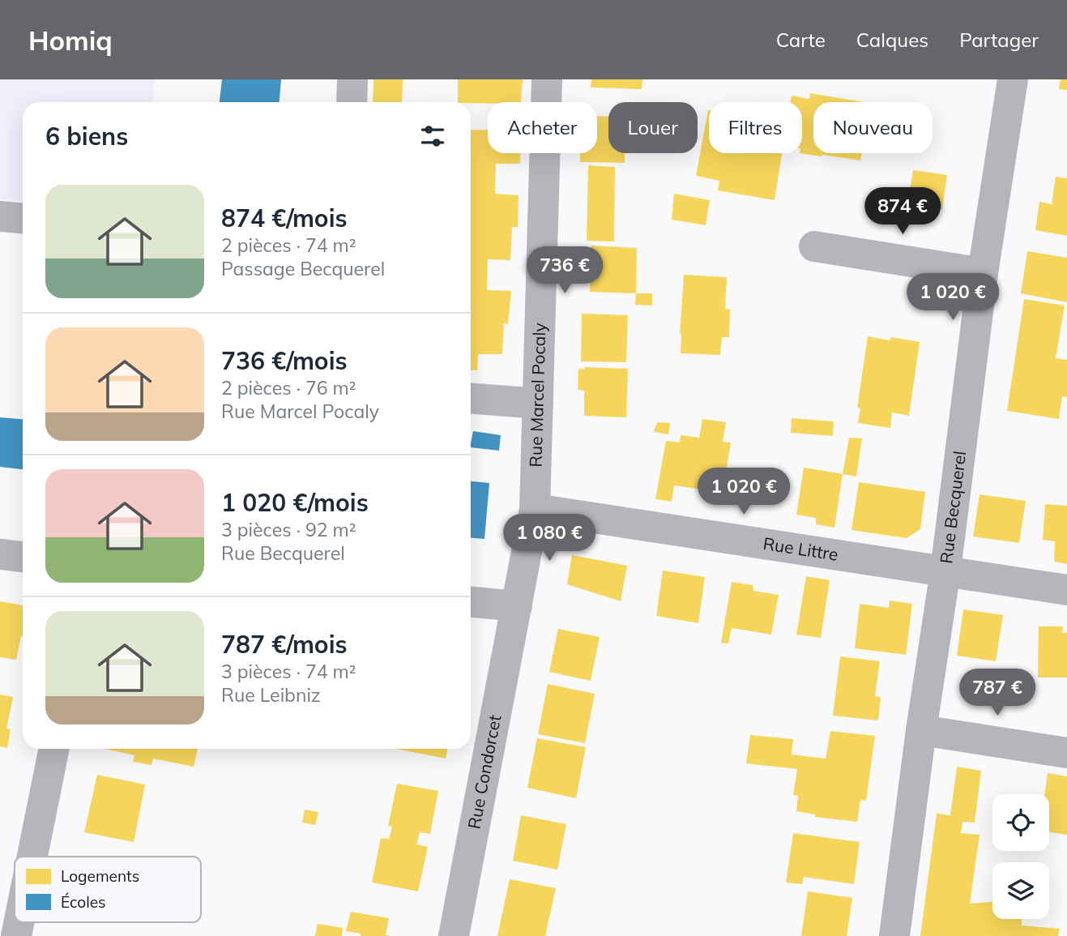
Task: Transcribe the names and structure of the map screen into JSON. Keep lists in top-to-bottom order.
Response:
{
  "streets": {
    "street": [
      "Rue Marcel Pocaly",
      "Rue Becquerel",
      "Rue Littre",
      "Rue Condorcet"
    ]
  },
  "crossings": [
    ["Rue Marcel Pocaly", "Rue Littre"],
    ["Rue Marcel Pocaly", "Rue Condorcet"],
    ["Rue Becquerel", "Rue Littre"]
  ],
  "legend": ["Logements", "Écoles"],
  "page": {
    "header": "Homiq",
    "nav": ["Carte", "Calques", "Partager"],
    "chip": [
      "Acheter",
      "Louer",
      "Filtres",
      "Nouveau"
    ],
    "heading": "6 biens",
    "list": [
      {
        "name": "874 €/mois",
        "note": "2 pièces · 74 m² · Passage Becquerel"
      },
      {
        "name": "736 €/mois",
        "note": "2 pièces · 76 m² · Rue Marcel Pocaly"
      },
      {
        "name": "1 020 €/mois",
        "note": "3 pièces · 92 m² · Rue Becquerel"
      },
      {
        "name": "787 €/mois",
        "note": "3 pièces · 74 m² · Rue Leibniz"
      }
    ],
    "price": [
      "874 €",
      "736 €",
      "1 020 €",
      "1 020 €",
      "1 080 €",
      "787 €"
    ]
  }
}
